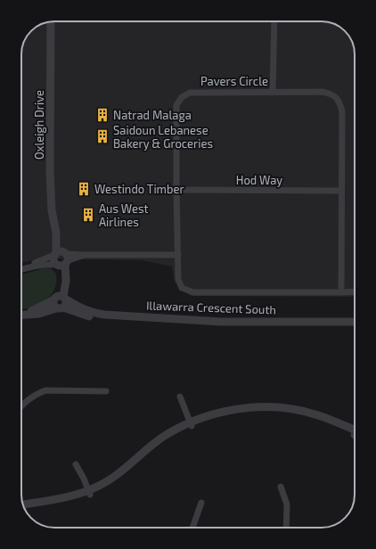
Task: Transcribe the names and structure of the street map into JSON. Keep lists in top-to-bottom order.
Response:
{
  "streets": {
    "street": [
      "Pavers Circle",
      "Oxleigh Drive",
      "Hod Way",
      "Illawarra Crescent South"
    ]
  },
  "crossings": [
    ["Pavers Circle", "Hod Way"]
  ],
  "places": {
    "building": [
      "Natrad Malaga",
      "Saidoun Lebanese Bakery & Groceries",
      "Westindo Timber",
      "Aus West Airlines"
    ]
  }
}
